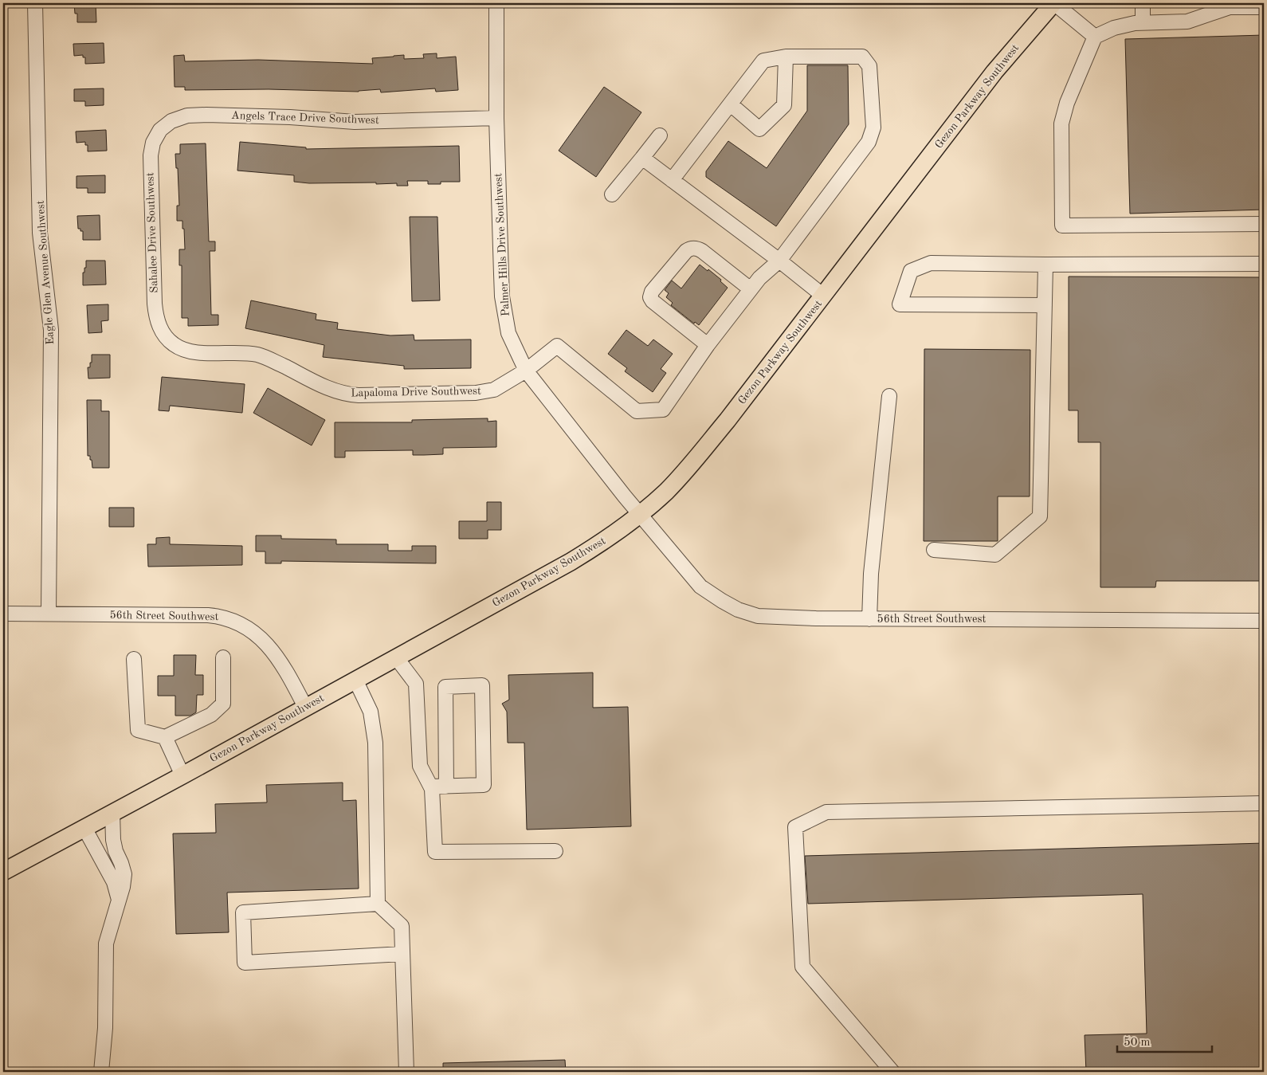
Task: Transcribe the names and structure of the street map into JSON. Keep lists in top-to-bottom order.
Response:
{
  "streets": {
    "main road": ["Gezon Parkway Southwest"],
    "street": [
      "Angels Trace Drive Southwest",
      "Sahalee Drive Southwest",
      "Palmer Hills Drive Southwest",
      "Eagle Glen Avenue Southwest",
      "Lapaloma Drive Southwest",
      "56th Street Southwest"
    ]
  },
  "crossings": [
    ["Gezon Parkway Southwest", "Palmer Hills Drive Southwest"],
    ["Gezon Parkway Southwest", "56th Street Southwest"],
    ["Angels Trace Drive Southwest", "Sahalee Drive Southwest"],
    ["Angels Trace Drive Southwest", "Palmer Hills Drive Southwest"],
    ["Sahalee Drive Southwest", "Lapaloma Drive Southwest"],
    ["Palmer Hills Drive Southwest", "Lapaloma Drive Southwest"],
    ["Palmer Hills Drive Southwest", "56th Street Southwest"],
    ["Eagle Glen Avenue Southwest", "56th Street Southwest"]
  ],
  "scale_bar": "50 m"
}
